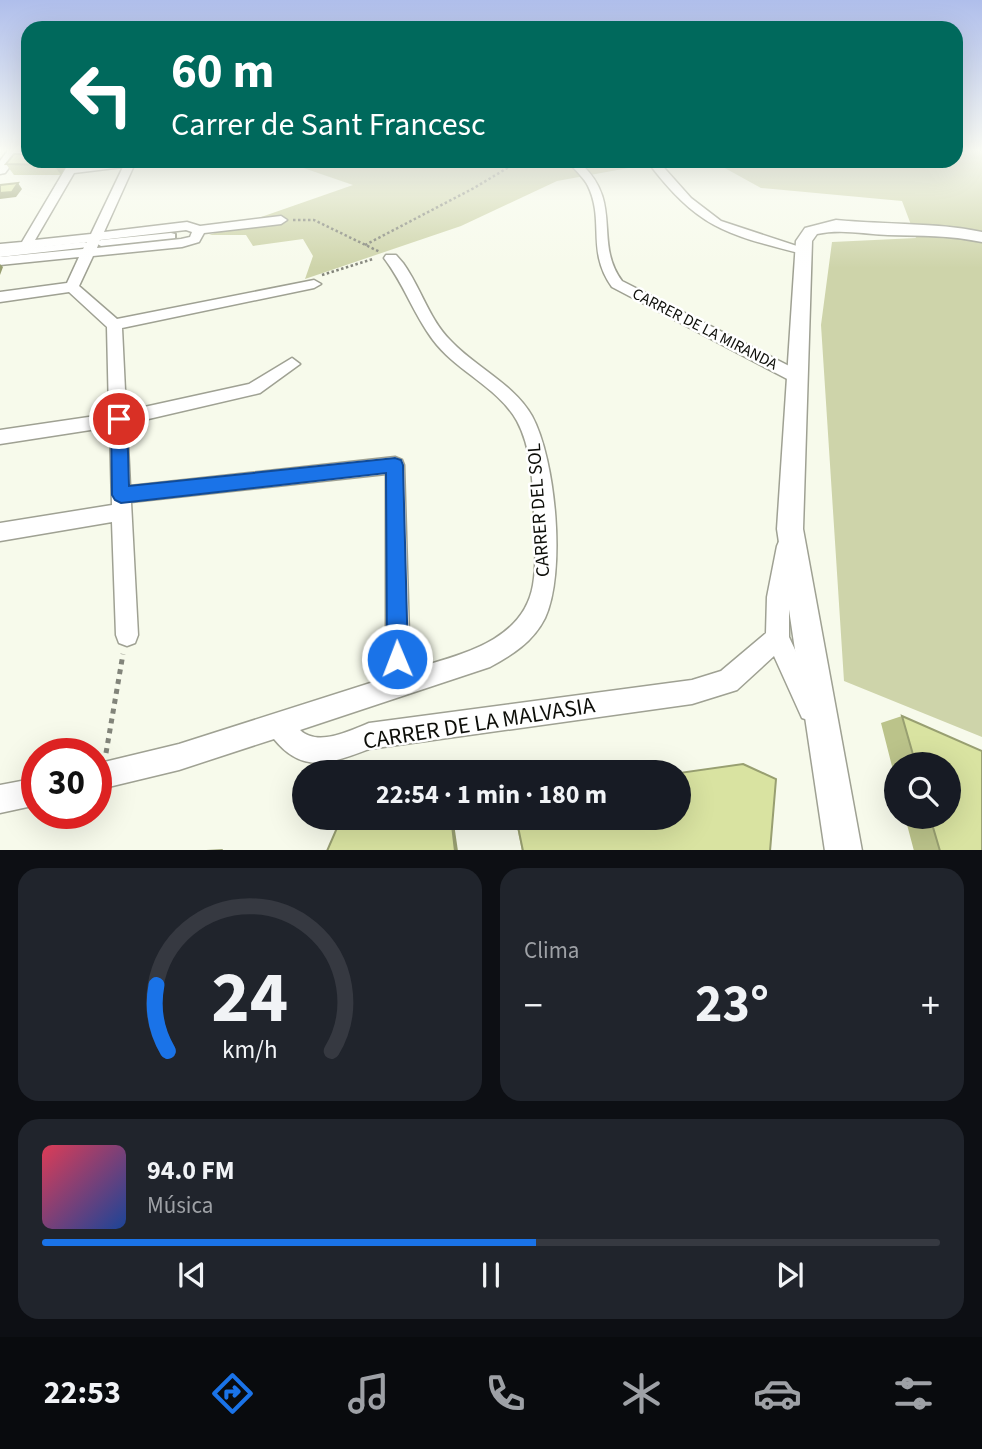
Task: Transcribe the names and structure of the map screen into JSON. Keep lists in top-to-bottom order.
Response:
{
  "streets": {
    "street": ["CARRER DE LA MIRANDA", "CARRER DEL SOL", "CARRER DE LA MALVASIA"]
  },
  "crossings": [
    ["CARRER DEL SOL", "CARRER DE LA MALVASIA"]
  ],
  "page": {
    "turn": ["60 m", "Carrer de Sant Francesc"],
    "limit": "30",
    "trip": "22:54 · 1 min · 180 m",
    "tile": "Clima",
    "heat": ["−", "23°", "+"],
    "song": ["94.0 FM", "Música"],
    "tabs": "22:53",
    "gauge": ["24", "km/h"]
  }
}
